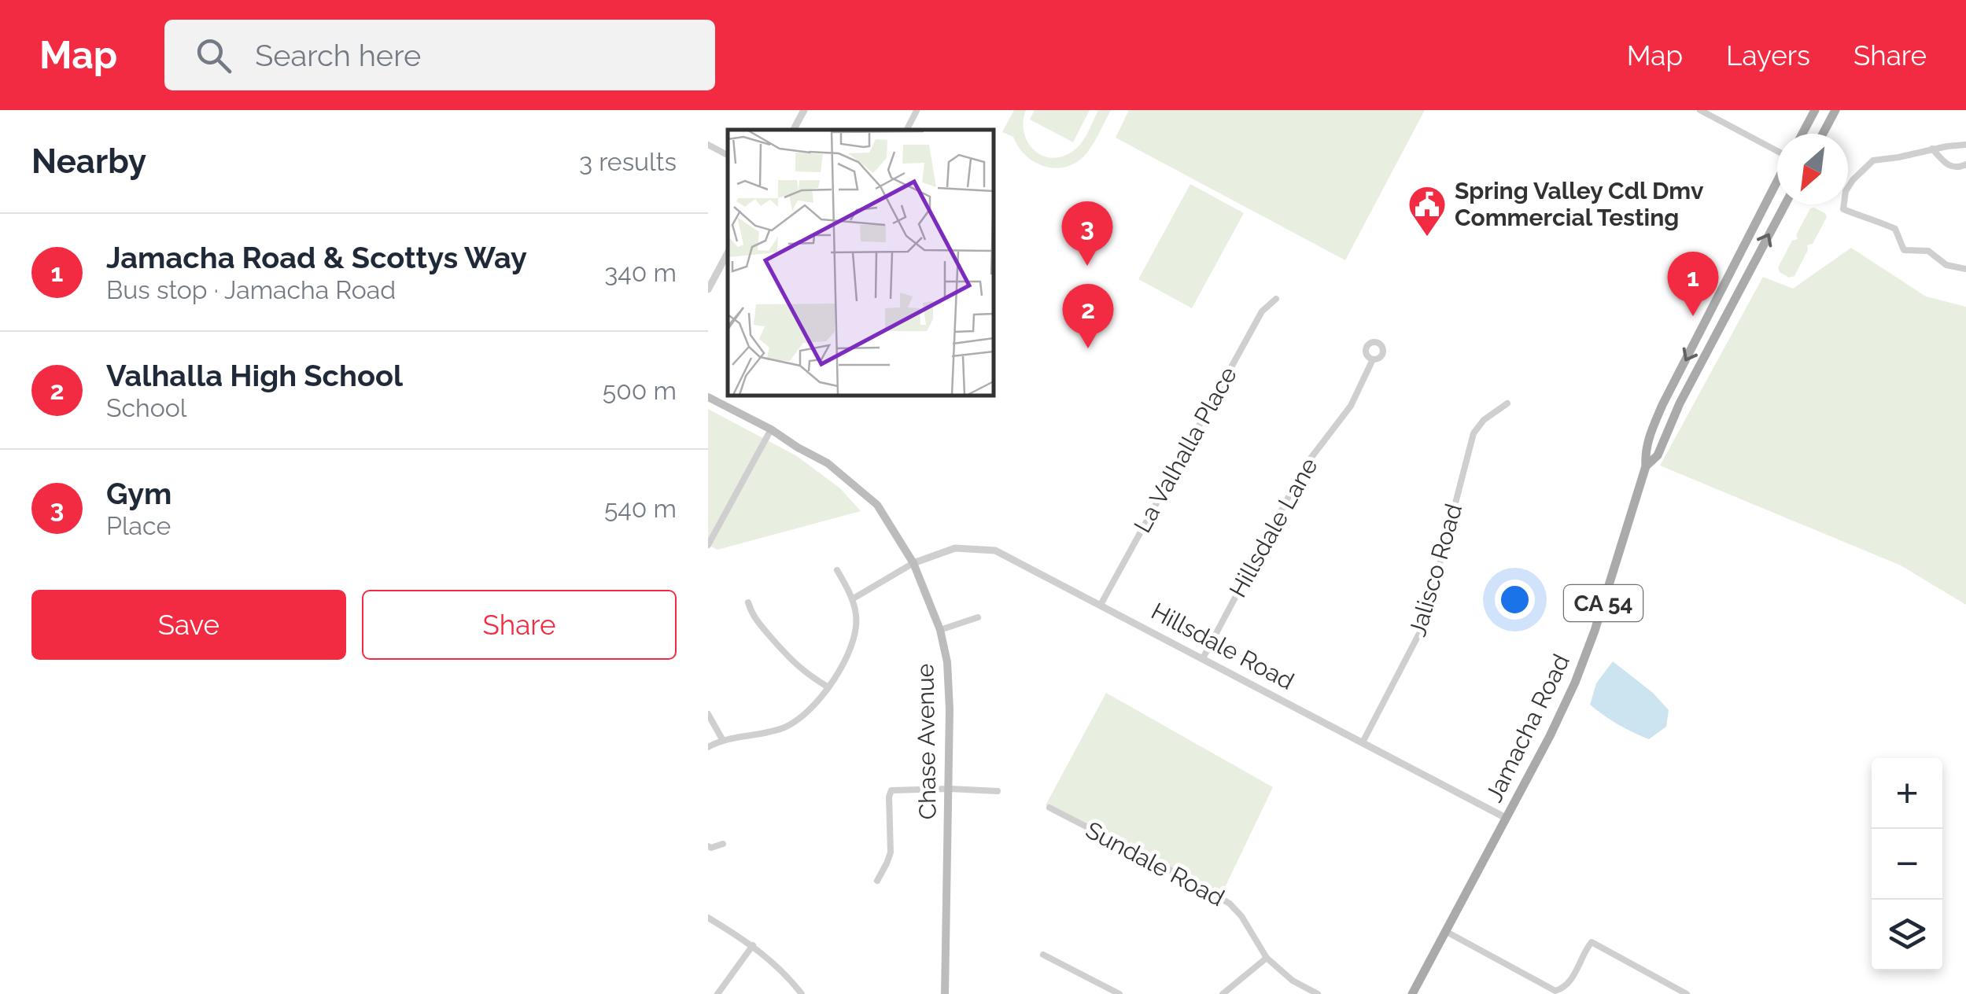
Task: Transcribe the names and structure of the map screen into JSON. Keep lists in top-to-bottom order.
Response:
{
  "streets": {
    "main road": ["CA 54", "Jamacha Road", "Chase Avenue"],
    "street": [
      "La Valhalla Place",
      "Hillsdale Lane",
      "Jalisco Road",
      "Hillsdale Road",
      "Sundale Road"
    ]
  },
  "crossings": [
    ["La Valhalla Place", "Hillsdale Road"],
    ["Hillsdale Lane", "Hillsdale Road"],
    ["Jalisco Road", "Hillsdale Road"],
    ["Hillsdale Road", "Jamacha Road"],
    ["Hillsdale Road", "Chase Avenue"]
  ],
  "places": {
    "public building": ["Spring Valley Cdl Dmv Commercial Testing"]
  },
  "north": "bottom left",
  "page": {
    "header": "Map",
    "search": "Search here",
    "nav": ["Map", "Layers", "Share"],
    "heading": ["Nearby", "3 results"],
    "pins": ["3", "1", "2"],
    "list": [
      {
        "mark": "1",
        "name": "Jamacha Road & Scottys Way",
        "note": "Bus stop · Jamacha Road",
        "value": "340 m"
      },
      {
        "mark": "2",
        "name": "Valhalla High School",
        "note": "School",
        "value": "500 m"
      },
      {
        "mark": "3",
        "name": "Gym",
        "note": "Place",
        "value": "540 m"
      }
    ],
    "buttons": ["Save", "Share"],
    "map_buttons": ["+", "−"]
  }
}
